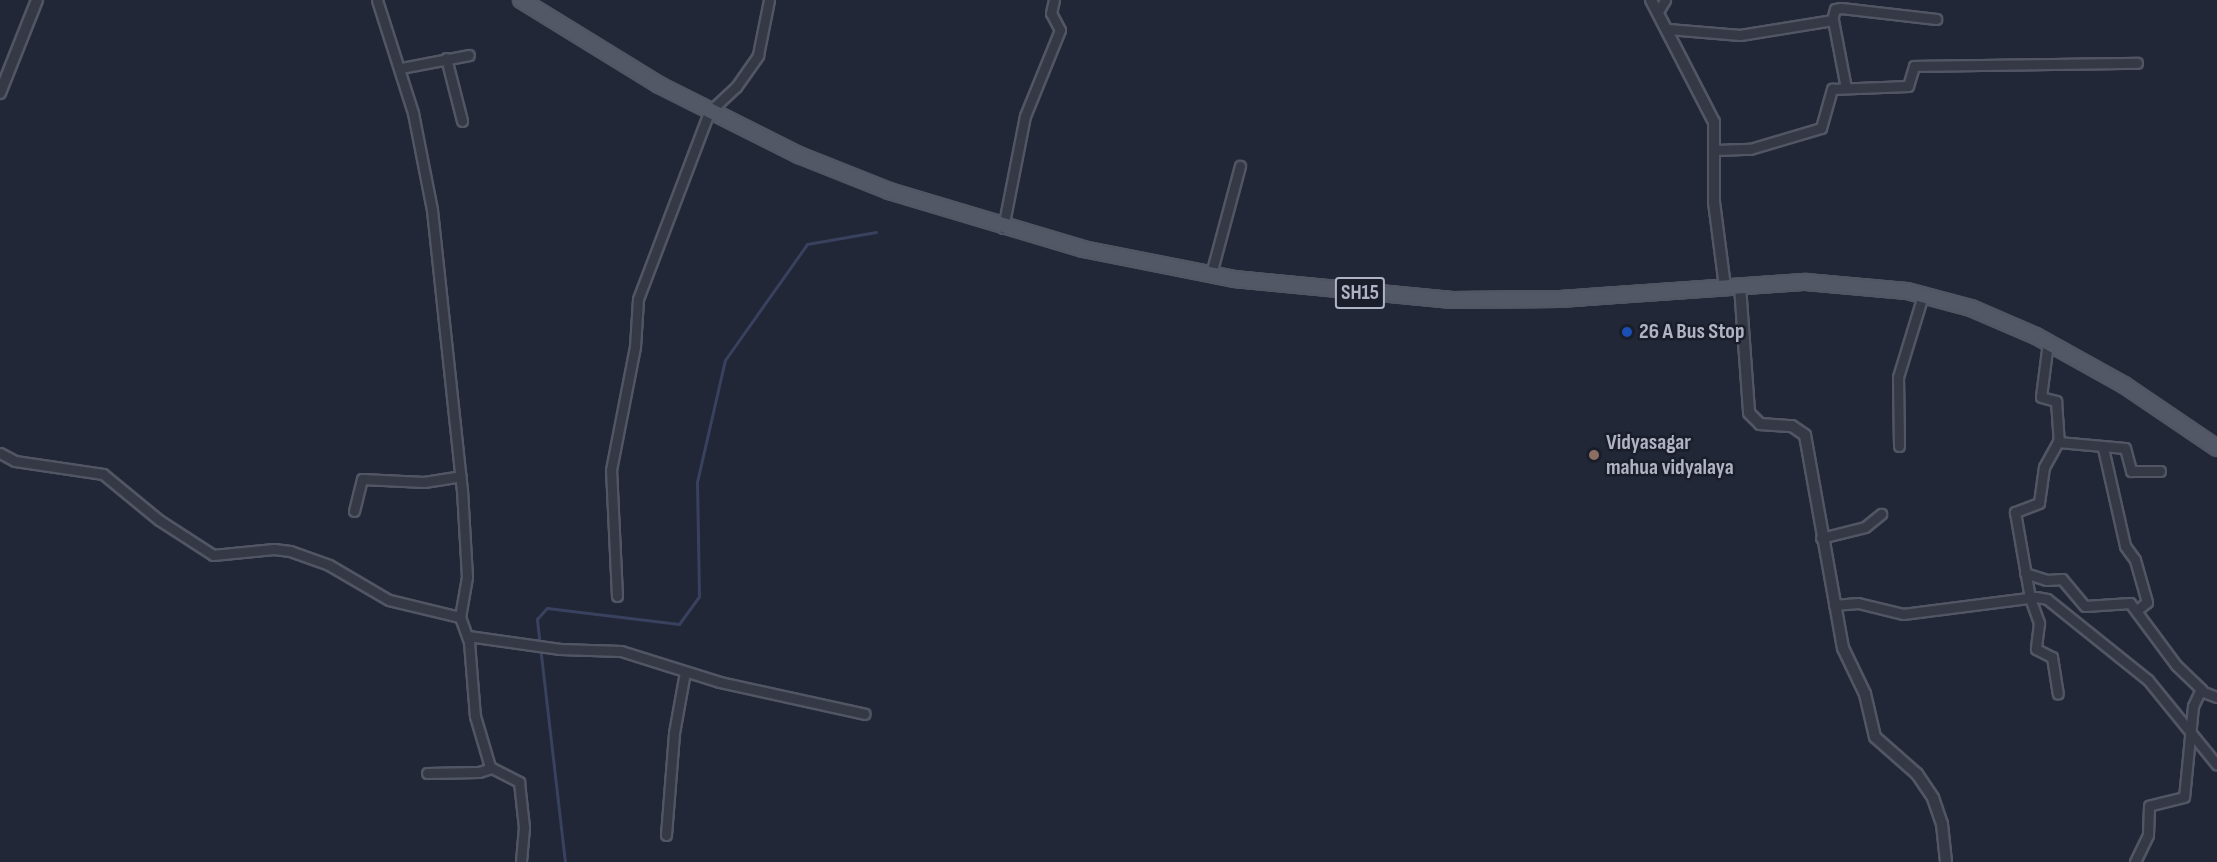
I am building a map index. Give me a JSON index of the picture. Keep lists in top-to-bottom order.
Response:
{
  "streets": {
    "main road": ["SH15"]
  },
  "places": ["26 A Bus Stop", "Vidyasagar mahua vidyalaya"]
}
